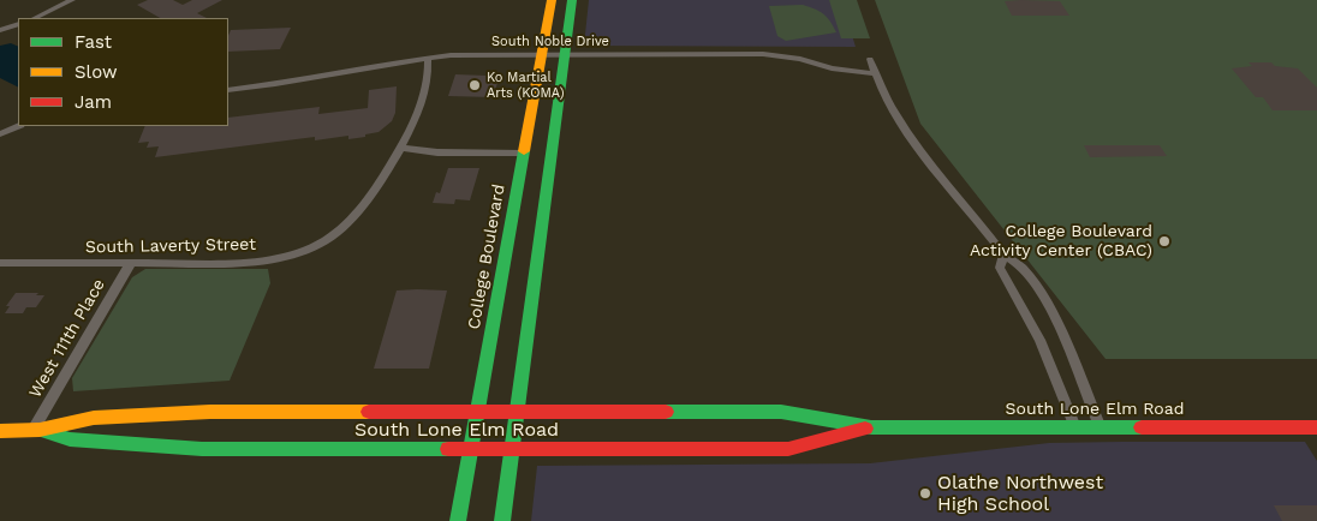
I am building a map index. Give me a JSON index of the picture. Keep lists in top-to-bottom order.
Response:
{
  "streets": {
    "street": [
      "South Noble Drive",
      "South Laverty Street",
      "College Boulevard",
      "West 111th Place",
      "South Lone Elm Road"
    ]
  },
  "crossings": [
    ["South Noble Drive", "College Boulevard"],
    ["South Laverty Street", "West 111th Place"],
    ["College Boulevard", "South Lone Elm Road"],
    ["West 111th Place", "South Lone Elm Road"]
  ],
  "places": ["Ko Martial Arts (KOMA)", "College Boulevard Activity Center (CBAC)", "Olathe Northwest High School"],
  "legend": ["Fast", "Slow", "Jam"]
}
